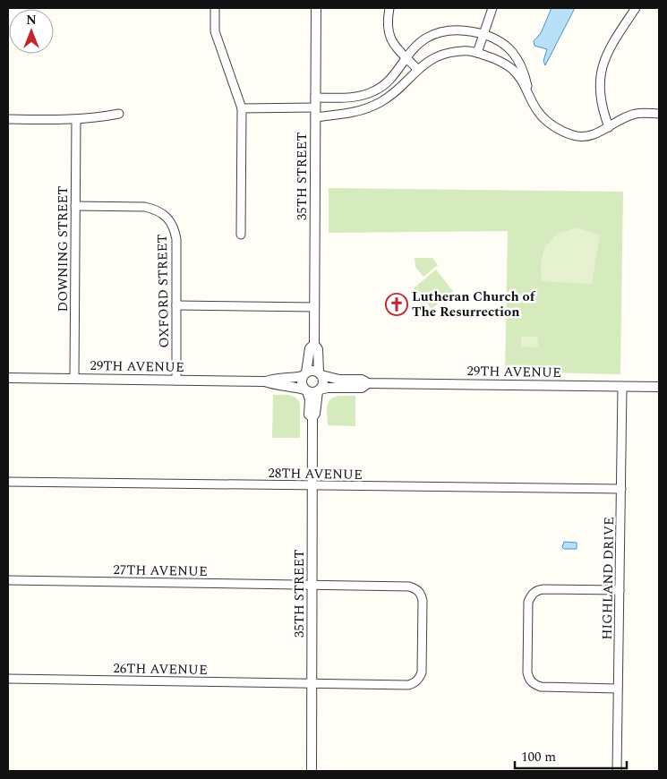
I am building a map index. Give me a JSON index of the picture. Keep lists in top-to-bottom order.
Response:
{
  "streets": {
    "street": [
      "35TH STREET",
      "DOWNING STREET",
      "OXFORD STREET",
      "29TH AVENUE",
      "28TH AVENUE",
      "27TH AVENUE",
      "HIGHLAND DRIVE",
      "26TH AVENUE"
    ]
  },
  "crossings": [
    ["35TH STREET", "29TH AVENUE"],
    ["35TH STREET", "28TH AVENUE"],
    ["35TH STREET", "27TH AVENUE"],
    ["35TH STREET", "26TH AVENUE"],
    ["DOWNING STREET", "OXFORD STREET"],
    ["DOWNING STREET", "29TH AVENUE"],
    ["OXFORD STREET", "29TH AVENUE"],
    ["29TH AVENUE", "HIGHLAND DRIVE"],
    ["28TH AVENUE", "HIGHLAND DRIVE"],
    ["27TH AVENUE", "26TH AVENUE"]
  ],
  "places": {
    "church": ["Lutheran Church of The Resurrection"]
  },
  "scale_bar": "100 m",
  "north": "top"
}
